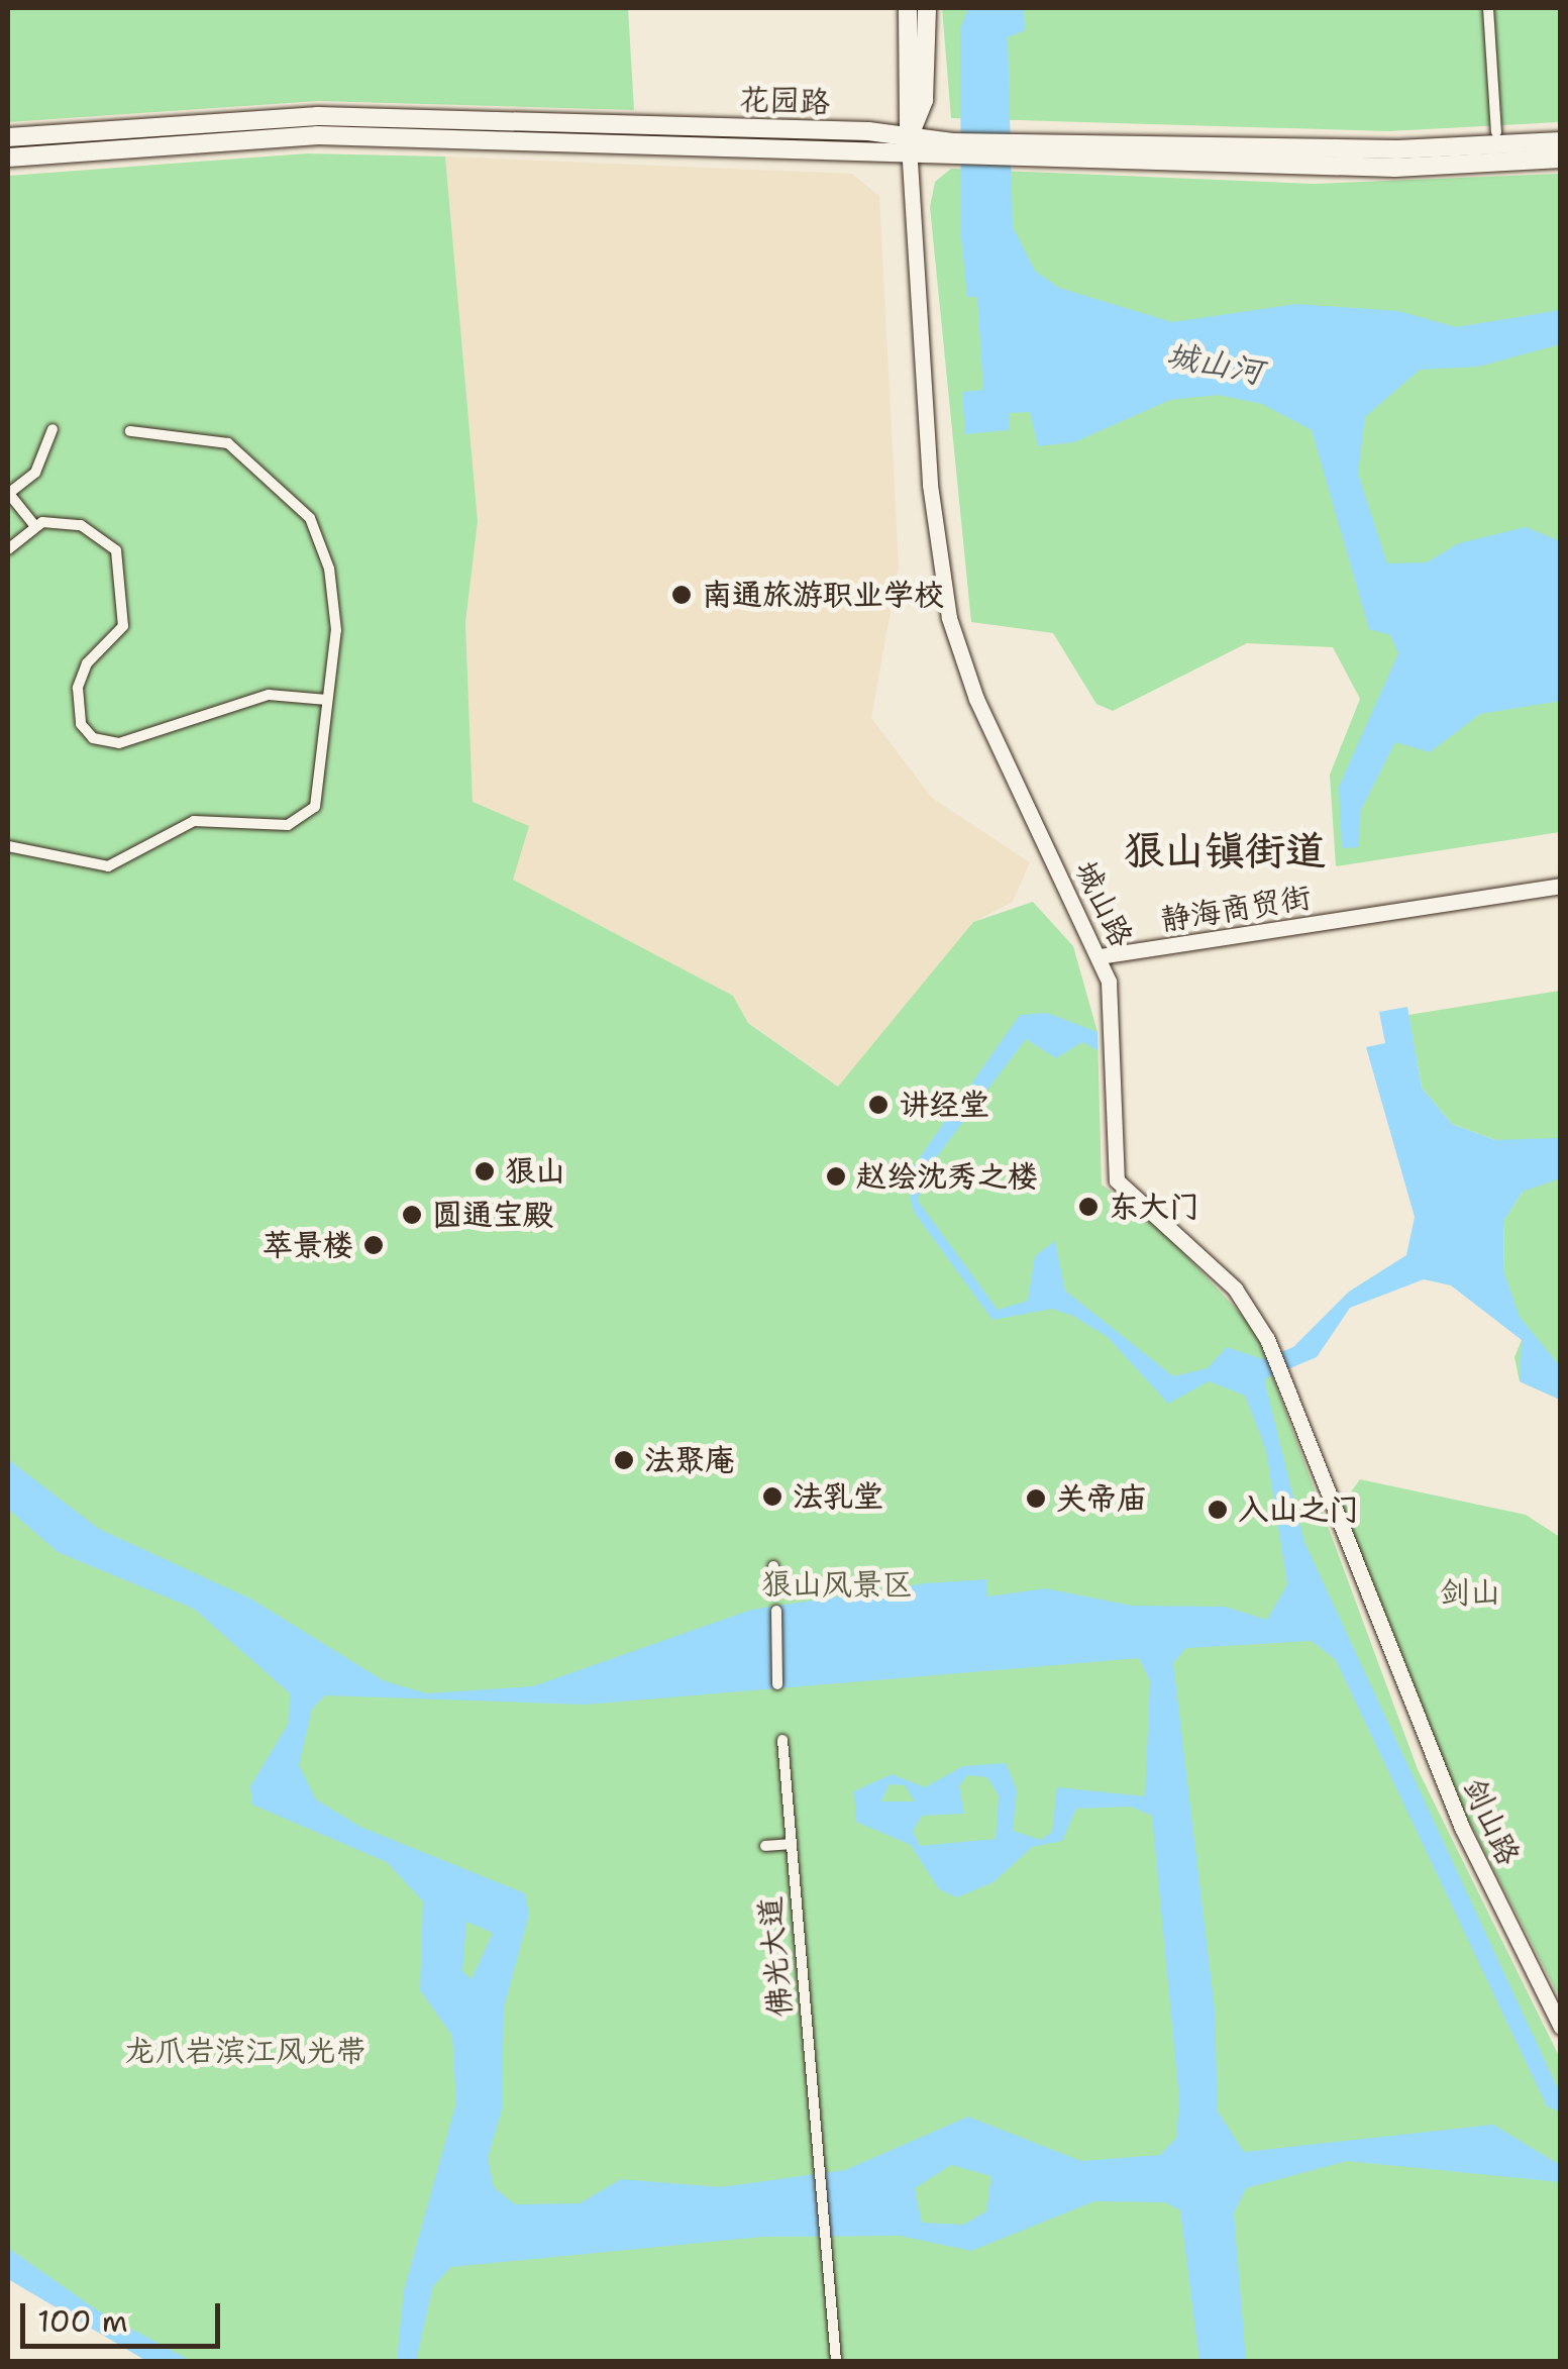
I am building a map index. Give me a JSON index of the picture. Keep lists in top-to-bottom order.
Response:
{
  "streets": {
    "main road": ["花园路", "城山路"],
    "street": ["静海商贸街", "剑山路", "佛光大道"]
  },
  "crossings": [
    ["花园路", "城山路"],
    ["城山路", "静海商贸街"],
    ["城山路", "剑山路"]
  ],
  "districts": ["狼山镇街道"],
  "water": ["城山河"],
  "parks": ["狼山风景区", "剑山", "龙爪岩滨江风光带"],
  "places": [
    "南通旅游职业学校",
    "讲经堂",
    "狼山",
    "赵绘沈秀之楼",
    "东大门",
    "圆通宝殿",
    "萃景楼",
    "法聚庵",
    "法乳堂",
    "关帝庙",
    "入山之门"
  ],
  "scale_bar": "100 m"
}
